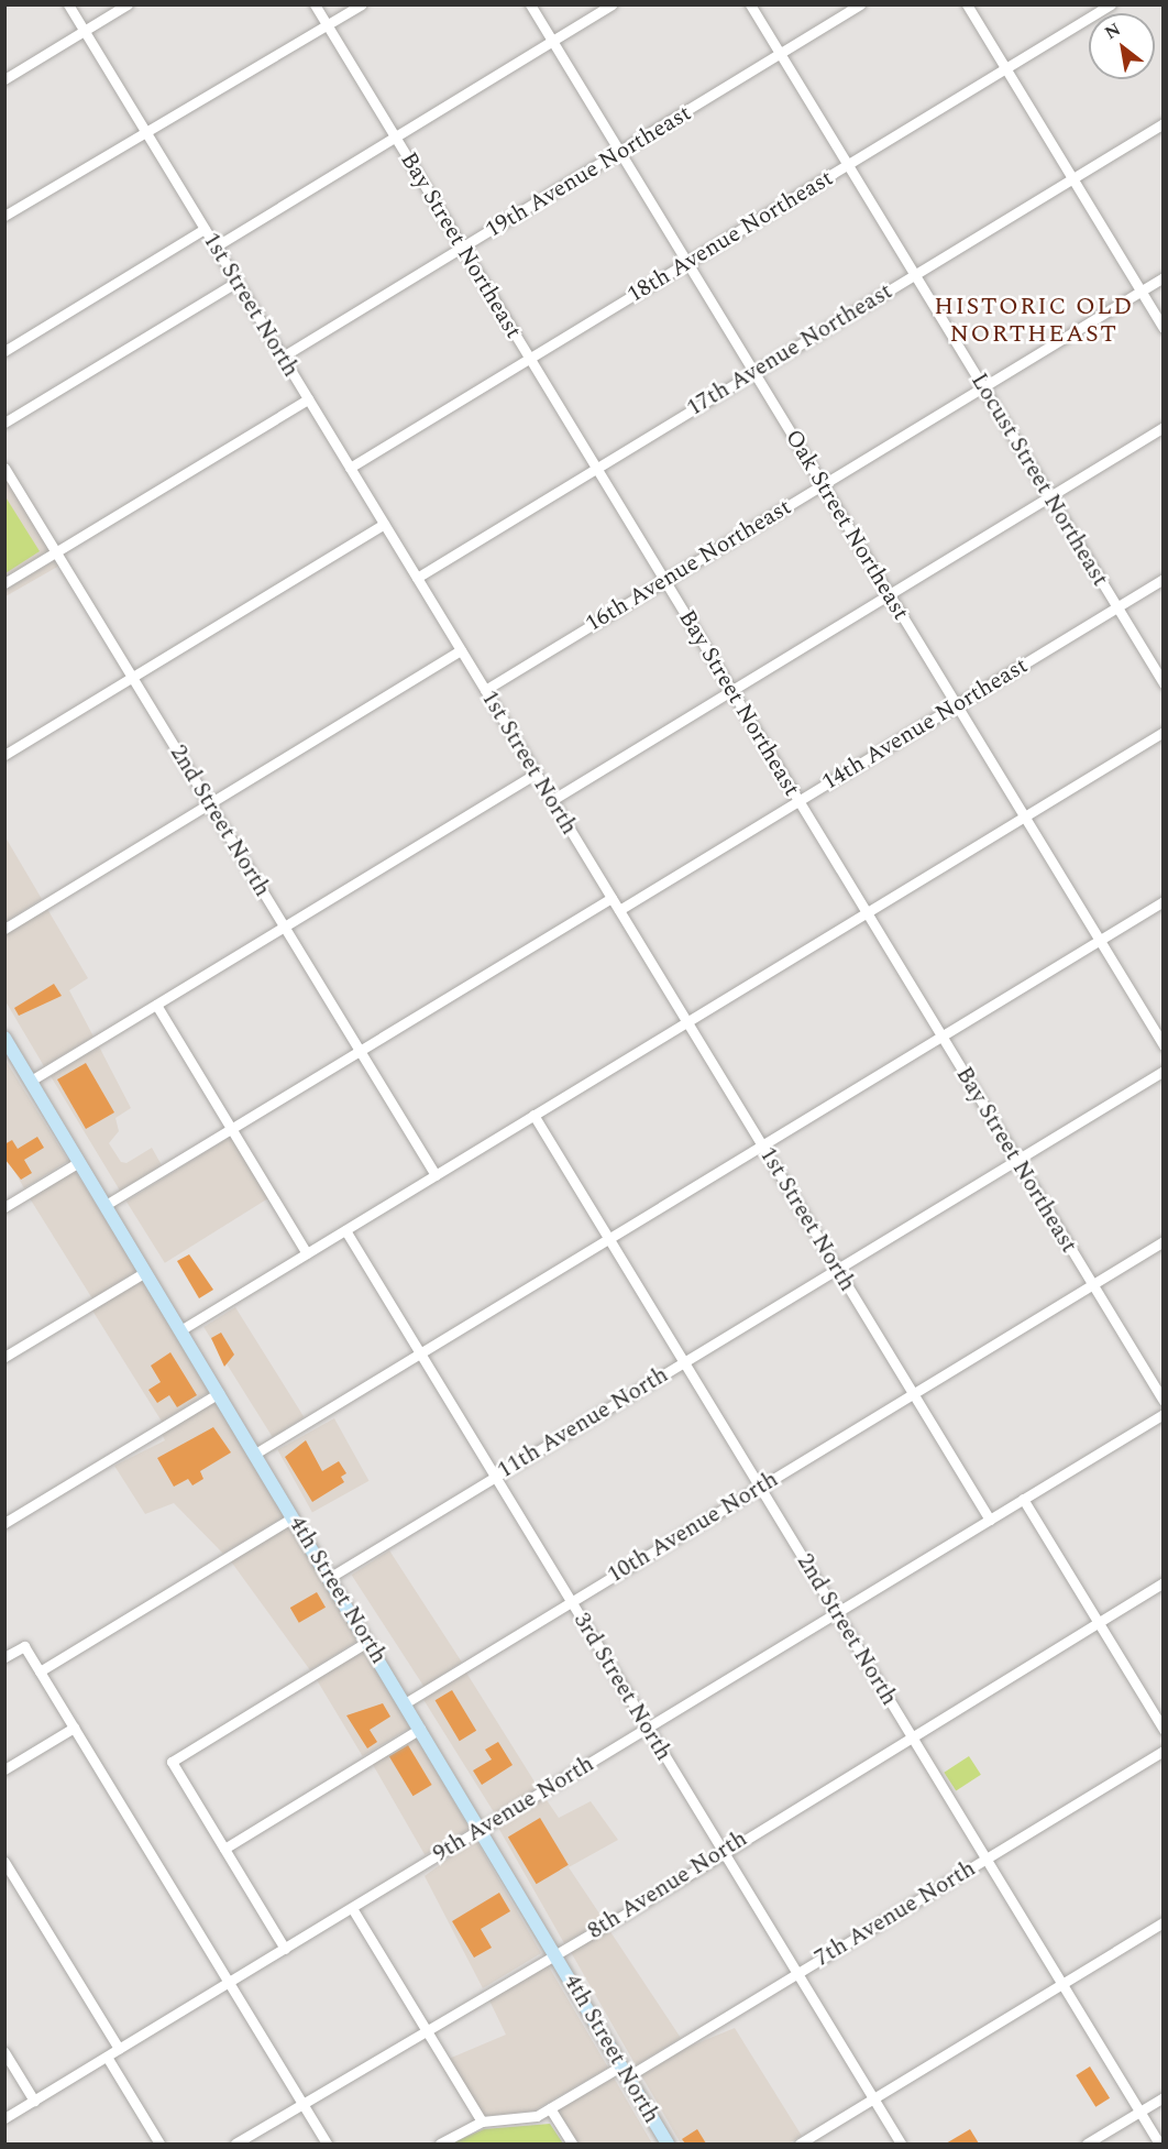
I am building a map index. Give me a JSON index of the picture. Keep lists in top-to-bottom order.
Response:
{
  "streets": {
    "main road": ["4th Street North"],
    "street": [
      "19th Avenue Northeast",
      "18th Avenue Northeast",
      "Bay Street Northeast",
      "1st Street North",
      "17th Avenue Northeast",
      "Locust Street Northeast",
      "Oak Street Northeast",
      "16th Avenue Northeast",
      "14th Avenue Northeast",
      "2nd Street North",
      "11th Avenue North",
      "10th Avenue North",
      "3rd Street North",
      "9th Avenue North",
      "8th Avenue North",
      "7th Avenue North"
    ]
  },
  "crossings": [
    ["19th Avenue Northeast", "Bay Street Northeast"],
    ["19th Avenue Northeast", "1st Street North"],
    ["19th Avenue Northeast", "Locust Street Northeast"],
    ["19th Avenue Northeast", "Oak Street Northeast"],
    ["18th Avenue Northeast", "Bay Street Northeast"],
    ["18th Avenue Northeast", "1st Street North"],
    ["18th Avenue Northeast", "Locust Street Northeast"],
    ["18th Avenue Northeast", "Oak Street Northeast"],
    ["Bay Street Northeast", "17th Avenue Northeast"],
    ["Bay Street Northeast", "16th Avenue Northeast"],
    ["Bay Street Northeast", "14th Avenue Northeast"],
    ["Bay Street Northeast", "11th Avenue North"],
    ["Bay Street Northeast", "10th Avenue North"],
    ["1st Street North", "17th Avenue Northeast"],
    ["1st Street North", "16th Avenue Northeast"],
    ["1st Street North", "14th Avenue Northeast"],
    ["1st Street North", "11th Avenue North"],
    ["1st Street North", "10th Avenue North"],
    ["1st Street North", "9th Avenue North"],
    ["17th Avenue Northeast", "Locust Street Northeast"],
    ["17th Avenue Northeast", "Oak Street Northeast"],
    ["Locust Street Northeast", "16th Avenue Northeast"],
    ["Locust Street Northeast", "14th Avenue Northeast"],
    ["Oak Street Northeast", "16th Avenue Northeast"],
    ["Oak Street Northeast", "14th Avenue Northeast"],
    ["2nd Street North", "11th Avenue North"],
    ["2nd Street North", "10th Avenue North"],
    ["2nd Street North", "9th Avenue North"],
    ["2nd Street North", "8th Avenue North"],
    ["2nd Street North", "7th Avenue North"],
    ["11th Avenue North", "4th Street North"],
    ["11th Avenue North", "3rd Street North"],
    ["10th Avenue North", "4th Street North"],
    ["10th Avenue North", "3rd Street North"],
    ["4th Street North", "9th Avenue North"],
    ["4th Street North", "8th Avenue North"],
    ["4th Street North", "7th Avenue North"],
    ["3rd Street North", "9th Avenue North"],
    ["3rd Street North", "8th Avenue North"],
    ["3rd Street North", "7th Avenue North"]
  ],
  "districts": ["HISTORIC OLD NORTHEAST"],
  "north": "top left"
}
